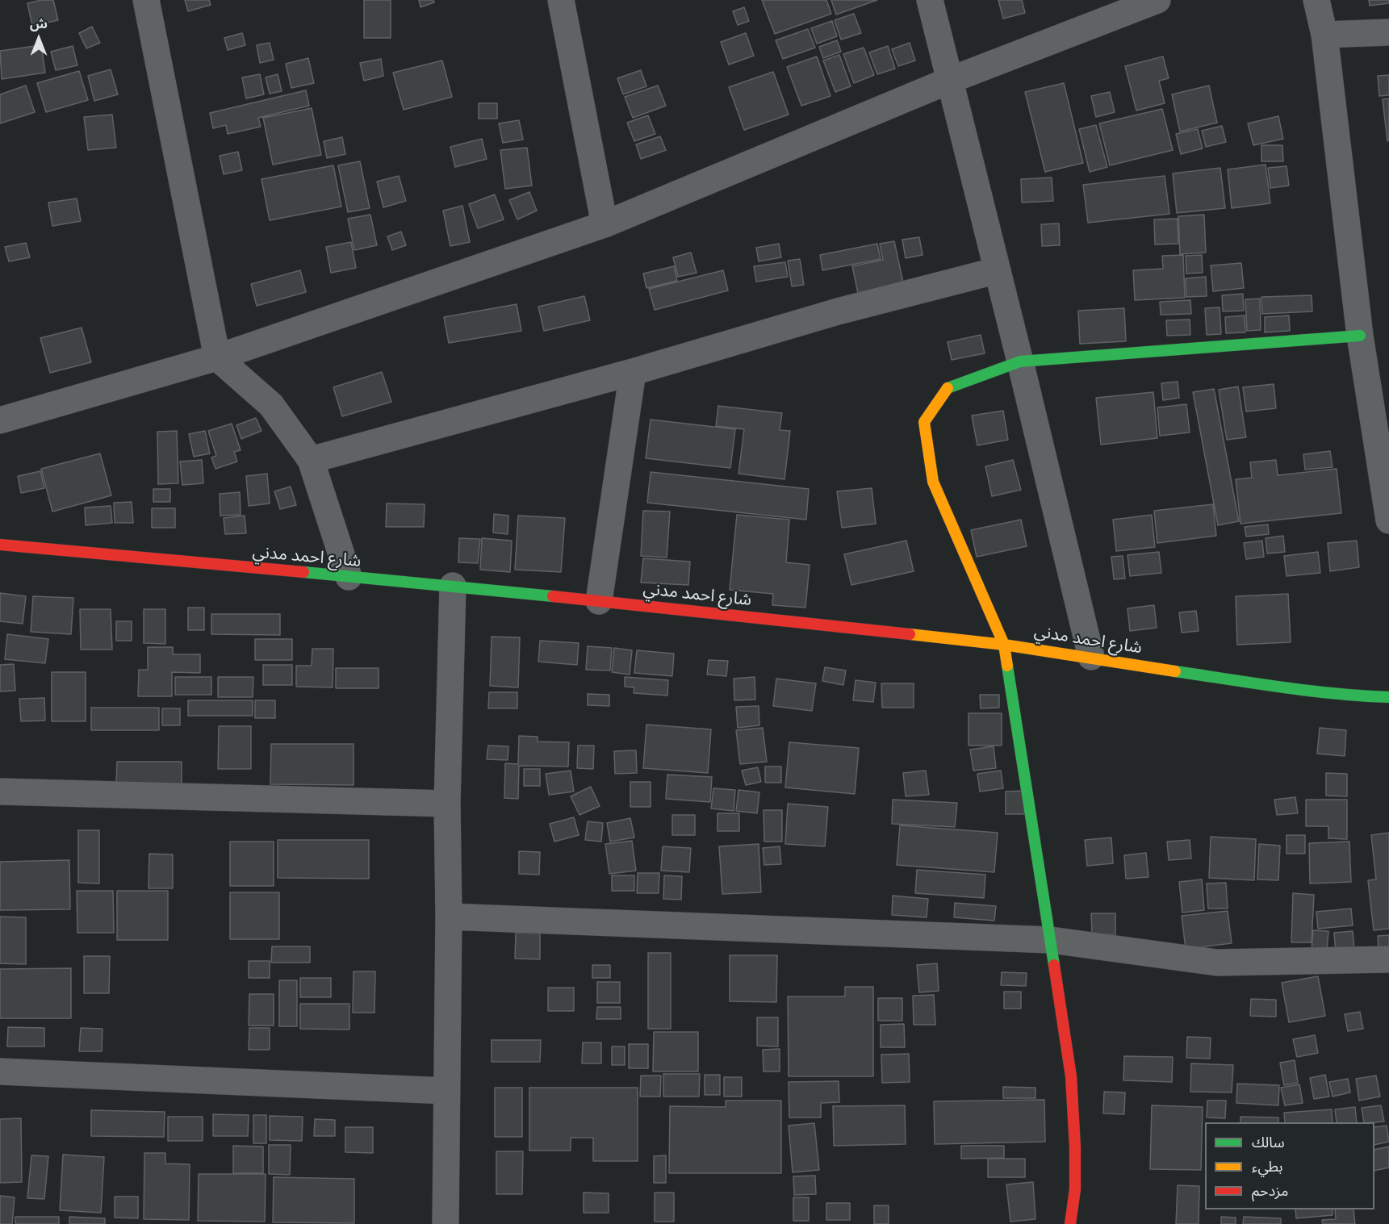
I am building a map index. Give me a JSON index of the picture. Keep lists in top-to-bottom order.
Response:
{
  "streets": {
    "street": ["شارع احمد مدني"]
  },
  "legend": ["سالك", "بطيء", "مزدحم"],
  "north": "top"
}
